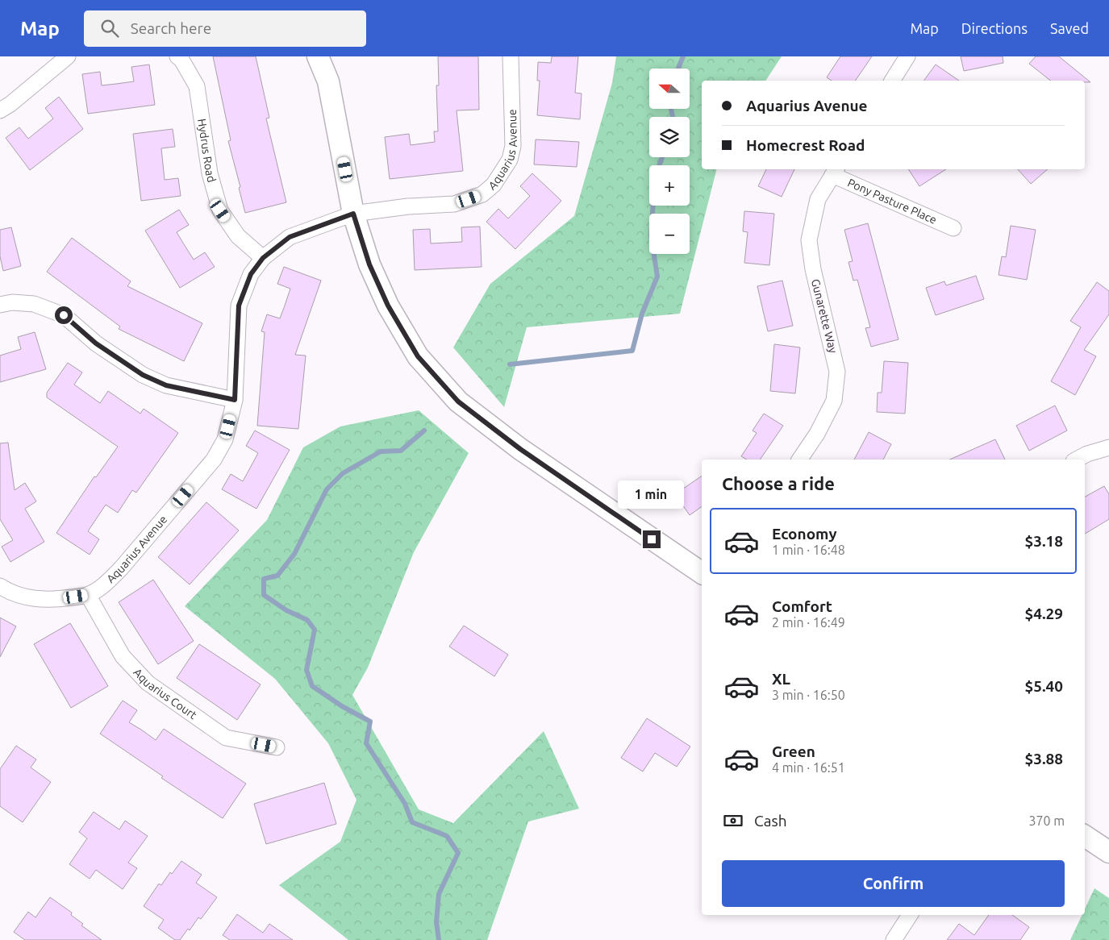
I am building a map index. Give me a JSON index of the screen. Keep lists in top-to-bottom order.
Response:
{
  "streets": {
    "street": [
      "Aquarius Avenue",
      "Hydrus Road",
      "Pony Pasture Place",
      "Gunarette Way",
      "Aquarius Court"
    ]
  },
  "crossings": [
    ["Aquarius Avenue", "Hydrus Road"],
    ["Aquarius Avenue", "Aquarius Court"],
    ["Pony Pasture Place", "Gunarette Way"]
  ],
  "north": "left",
  "page": {
    "header": "Map",
    "search": "Search here",
    "nav": ["Map", "Directions", "Saved"],
    "map_buttons": ["+", "−"],
    "banner": ["Aquarius Avenue", "Homecrest Road"],
    "heading": "Choose a ride",
    "bubble": "1 min",
    "list": [
      {
        "name": "Economy",
        "note": "1 min · 16:48",
        "value": "$3.18"
      },
      {
        "name": "Comfort",
        "note": "2 min · 16:49",
        "value": "$4.29"
      },
      {
        "name": "XL",
        "note": "3 min · 16:50",
        "value": "$5.40"
      },
      {
        "name": "Green",
        "note": "4 min · 16:51",
        "value": "$3.88"
      }
    ],
    "pay": ["Cash", "370 m"],
    "buttons": "Confirm"
  }
}
